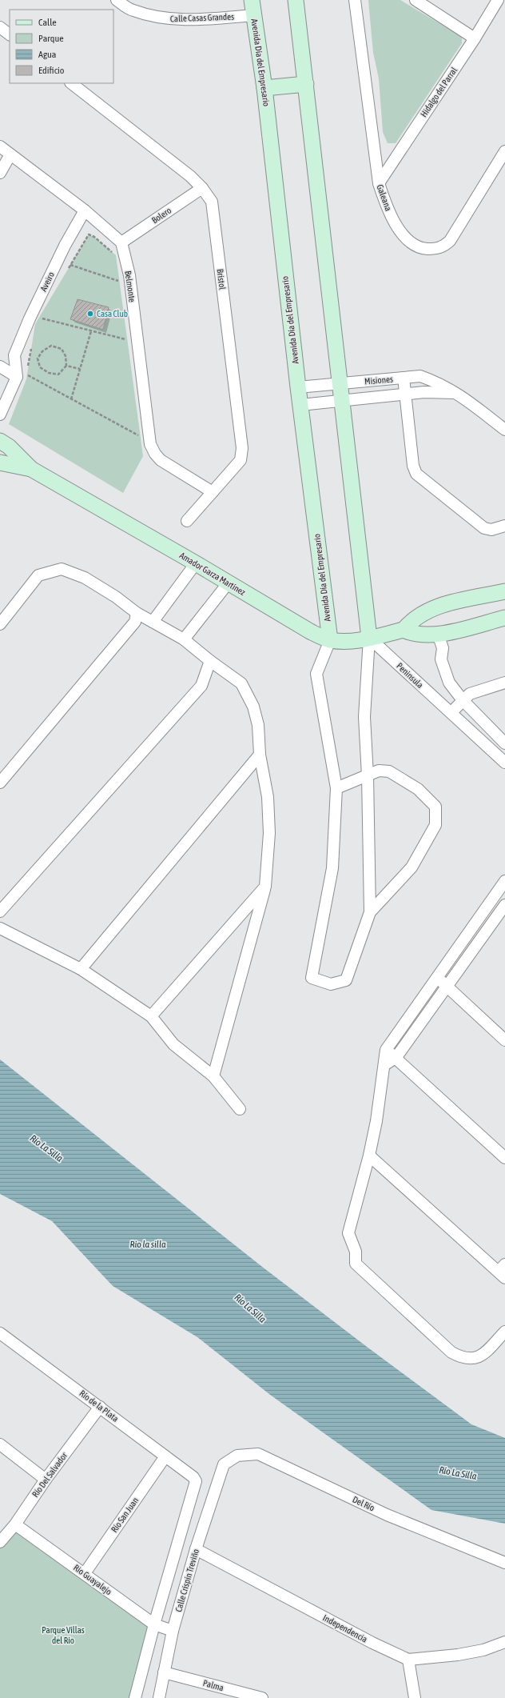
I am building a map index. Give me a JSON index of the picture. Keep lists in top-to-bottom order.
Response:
{
  "streets": {
    "street": [
      "Calle Casas Grandes",
      "Avenida Día del Empresario",
      "Hidalgo del Parral",
      "Galeana",
      "Bolero",
      "Bristol",
      "Aveiro",
      "Belmonte",
      "Misiones",
      "Amador Garza Martínez",
      "Peninsula",
      "Río de la Plata",
      "Río Del Salvador",
      "Del Río",
      "Río San Juan",
      "Rio Guayalejo",
      "Calle Crispín Treviño",
      "Independencia",
      "Palma"
    ]
  },
  "crossings": [
    ["Calle Casas Grandes", "Avenida Día del Empresario"],
    ["Avenida Día del Empresario", "Misiones"],
    ["Avenida Día del Empresario", "Amador Garza Martínez"],
    ["Hidalgo del Parral", "Galeana"],
    ["Bolero", "Bristol"],
    ["Bolero", "Belmonte"],
    ["Bristol", "Belmonte"],
    ["Amador Garza Martínez", "Peninsula"],
    ["Río de la Plata", "Río Del Salvador"],
    ["Río de la Plata", "Río San Juan"],
    ["Río de la Plata", "Rio Guayalejo"],
    ["Río Del Salvador", "Rio Guayalejo"],
    ["Del Río", "Calle Crispín Treviño"],
    ["Río San Juan", "Rio Guayalejo"],
    ["Rio Guayalejo", "Calle Crispín Treviño"],
    ["Calle Crispín Treviño", "Independencia"],
    ["Calle Crispín Treviño", "Palma"]
  ],
  "water": ["Río La Silla", "Rio la silla"],
  "parks": ["Parque Villas del Río"],
  "places": ["Casa Club"],
  "legend": [
    "Calle",
    "Parque",
    "Agua",
    "Edificio"
  ]
}
